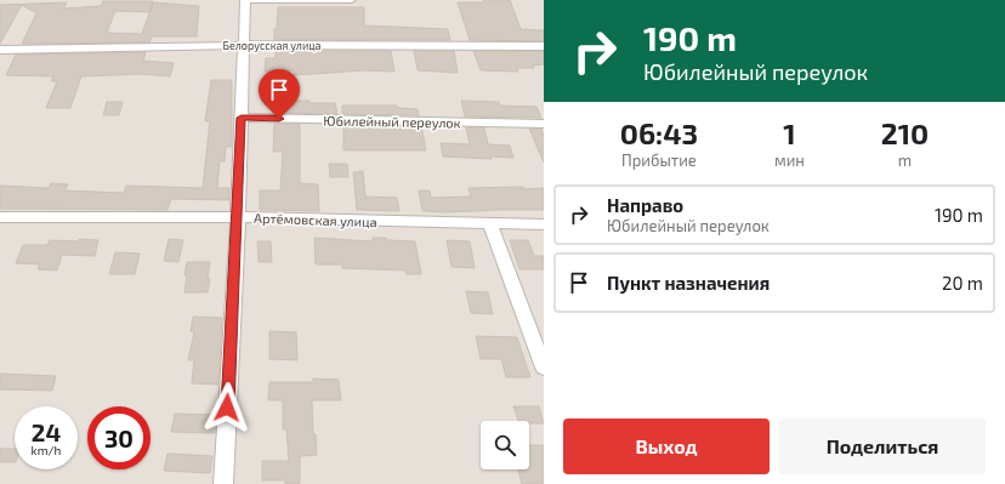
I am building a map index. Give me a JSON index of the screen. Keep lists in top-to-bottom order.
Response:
{
  "streets": {
    "street": ["Белорусская улица", "Юбилейный переулок", "Артёмовская улица"]
  },
  "page": {
    "turn": ["190 m", "Юбилейный переулок"],
    "eta": [
      "06:43",
      "Прибытие",
      "1",
      "мин",
      "210",
      "m"
    ],
    "list": [
      {
        "name": "Направо",
        "note": "Юбилейный переулок",
        "value": "190 m"
      },
      {
        "name": "Пункт назначения",
        "value": "20 m"
      }
    ],
    "speed": "24 km/h",
    "limit": "30",
    "buttons": ["Выход", "Поделиться"]
  }
}
